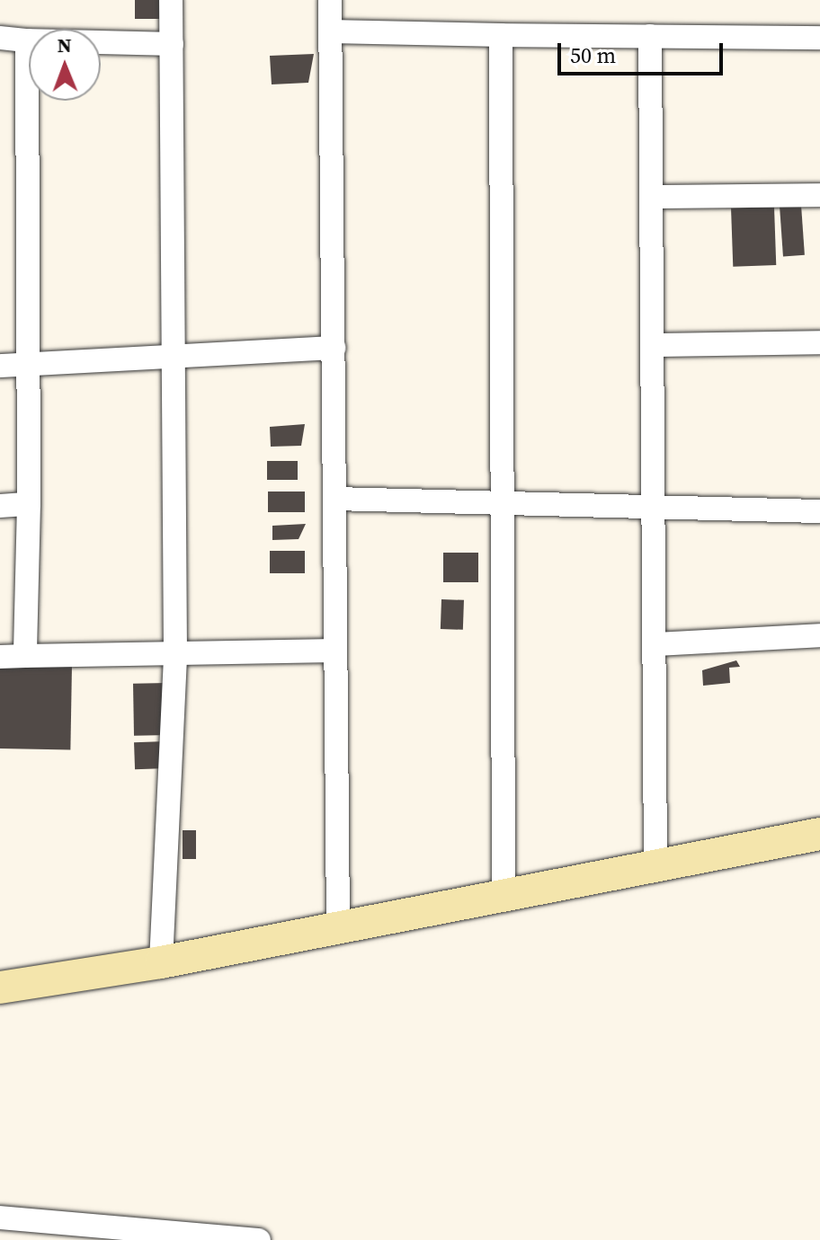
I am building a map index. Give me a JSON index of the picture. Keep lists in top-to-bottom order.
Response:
{
  "scale_bar": "50 m",
  "north": "top"
}
